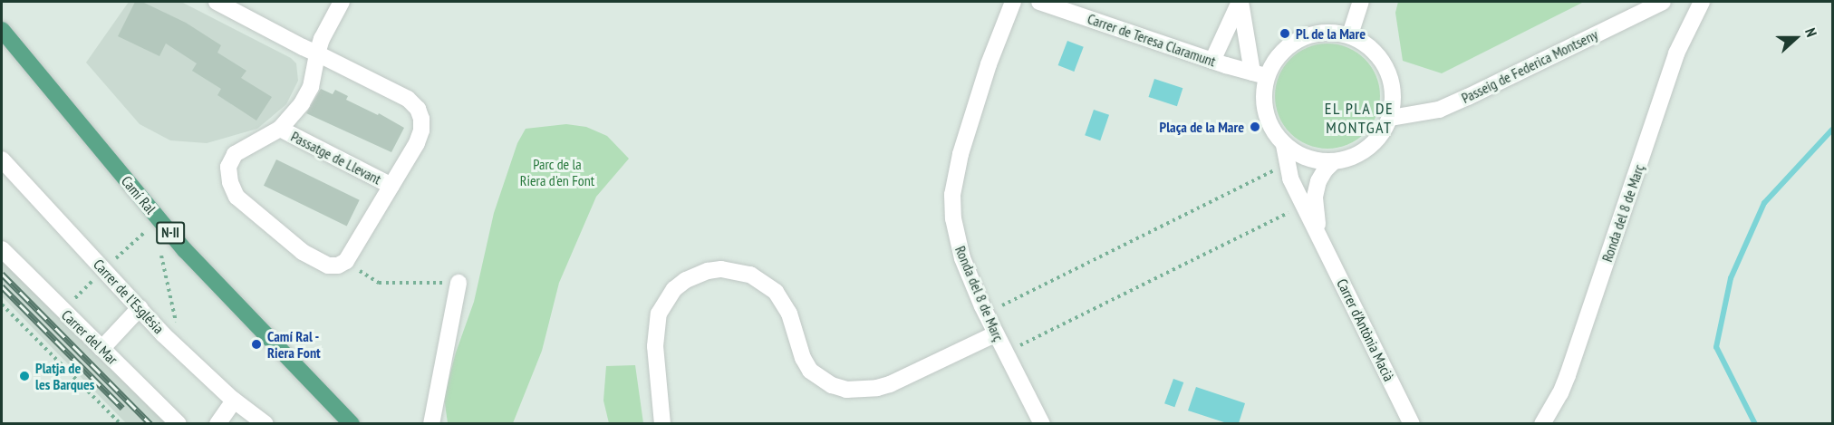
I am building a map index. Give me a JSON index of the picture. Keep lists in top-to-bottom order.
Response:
{
  "streets": {
    "main road": ["Camí Ral", "N-II"],
    "street": [
      "Carrer de Teresa Claramunt",
      "Passeig de Federica Montseny",
      "Passatge de Llevant",
      "Ronda del 8 de Març",
      "Carrer de l'Església",
      "Carrer d'Antònia Macià",
      "Carrer del Mar"
    ]
  },
  "crossings": [
    ["Carrer de Teresa Claramunt", "Passeig de Federica Montseny"],
    ["Carrer de Teresa Claramunt", "Carrer d'Antònia Macià"],
    ["Passeig de Federica Montseny", "Carrer d'Antònia Macià"]
  ],
  "districts": ["EL PLA DE MONTGAT"],
  "parks": ["Parc de la Riera d'en Font"],
  "places": [
    "Pl. de la Mare",
    "Plaça de la Mare",
    "Camí Ral - Riera Font",
    "Platja de les Barques"
  ],
  "north": "right"
}
